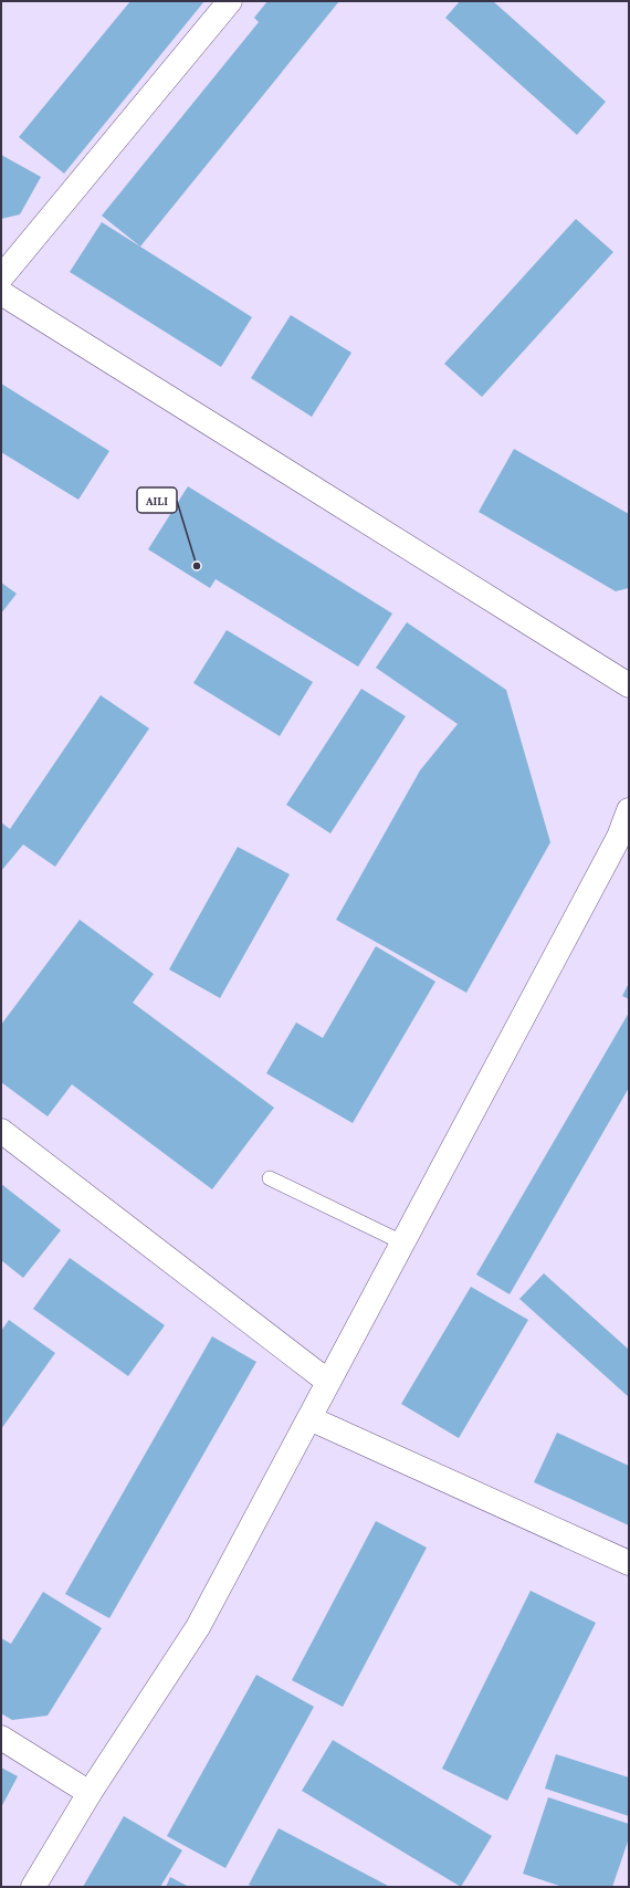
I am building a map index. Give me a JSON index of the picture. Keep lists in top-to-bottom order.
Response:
{
  "places": ["AILI"]
}
